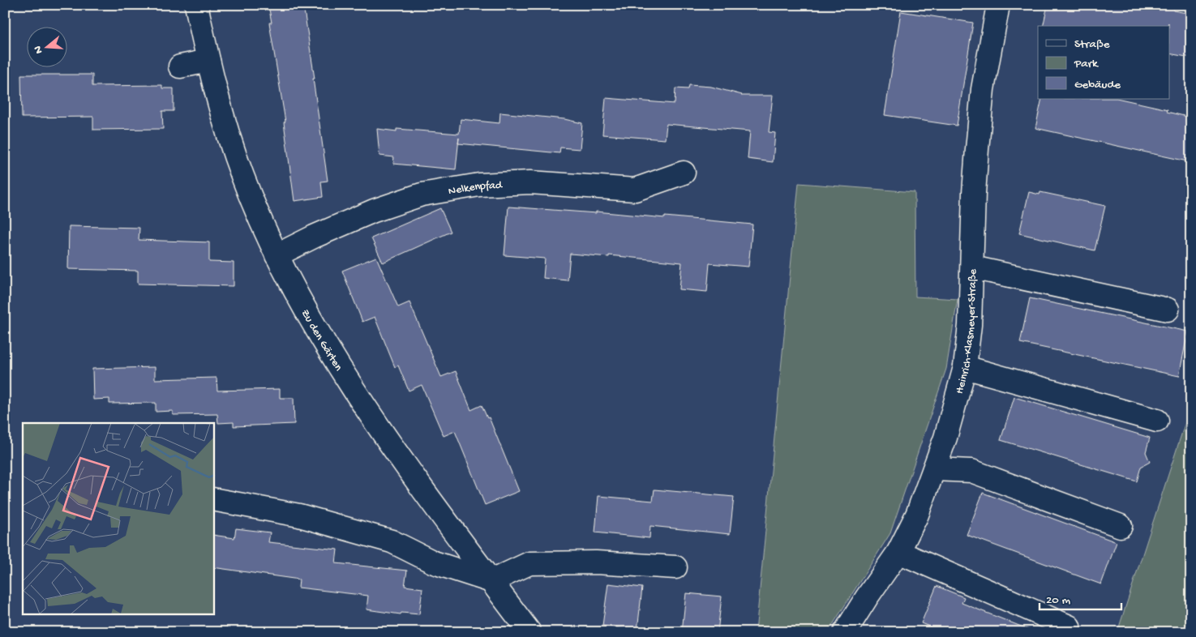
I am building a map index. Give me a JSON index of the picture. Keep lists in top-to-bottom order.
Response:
{
  "streets": {
    "street": ["Nelkenpfad", "Heinrich-Klasmeyer-Straße", "Zu den Gärten"]
  },
  "crossings": [
    ["Nelkenpfad", "Zu den Gärten"]
  ],
  "legend": ["Straße", "Park", "Gebäude"],
  "scale_bar": "20 m",
  "north": "left"
}
